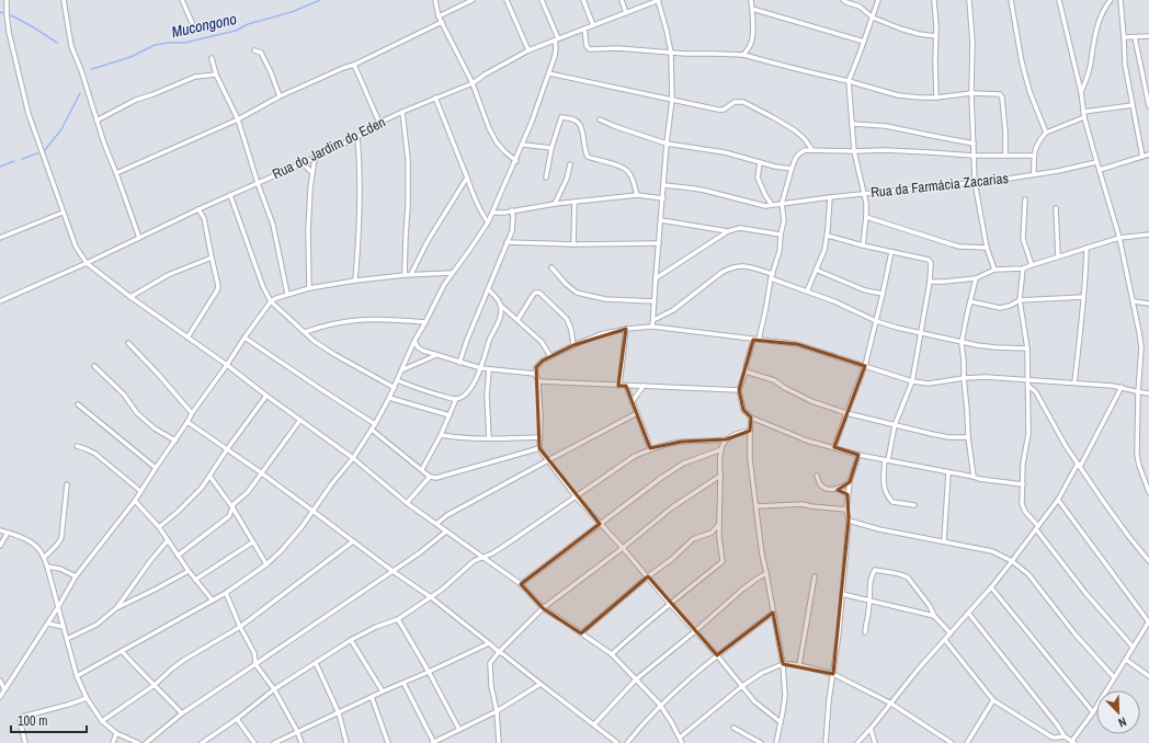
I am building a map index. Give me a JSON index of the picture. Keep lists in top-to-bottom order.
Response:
{
  "streets": {
    "street": ["Rua do Jardim do Eden", "Rua da Farmácia Zacarias"]
  },
  "water": ["Mucongono"],
  "scale_bar": "100 m",
  "north": "bottom right"
}
